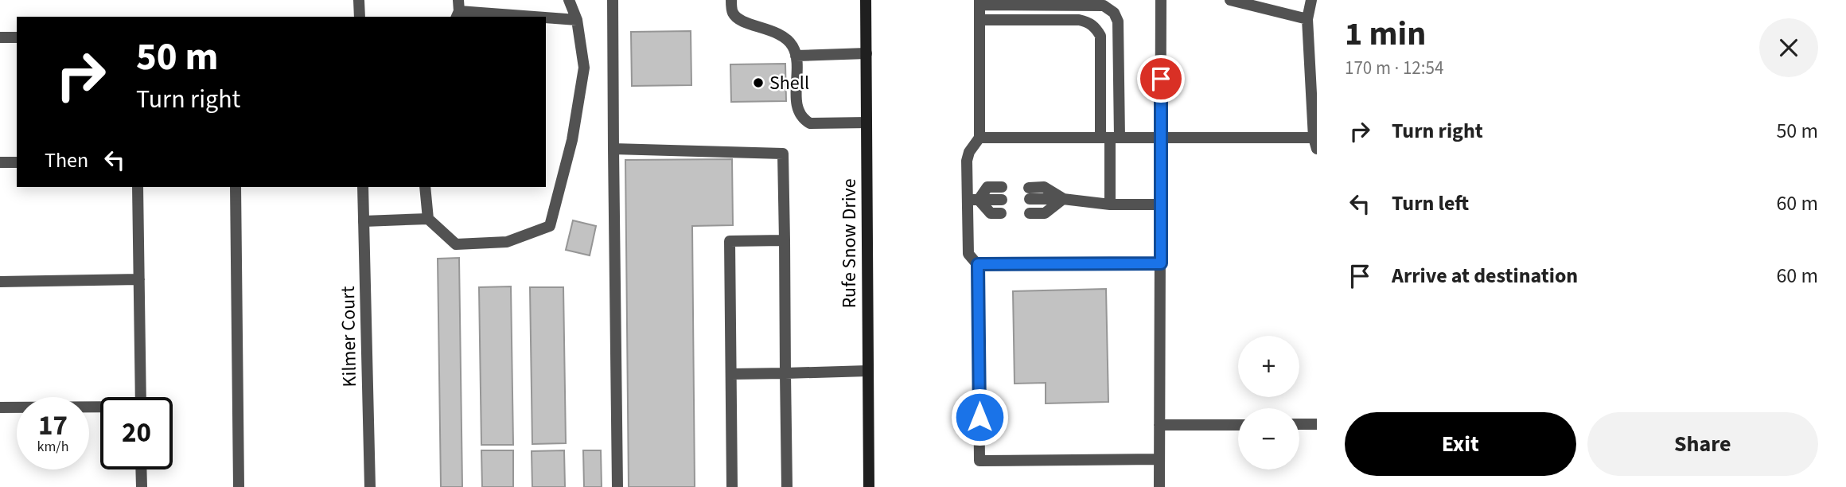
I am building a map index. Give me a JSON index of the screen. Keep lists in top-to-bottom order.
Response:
{
  "streets": {
    "main road": ["Rufe Snow Drive"],
    "street": ["Kilmer Court"]
  },
  "places": ["Shell"],
  "page": {
    "heading": ["1 min", "170 m · 12:54"],
    "turn": ["50 m", "Turn right"],
    "list": [
      {
        "name": "Turn right",
        "value": "50 m"
      },
      {
        "name": "Turn left",
        "value": "60 m"
      },
      {
        "name": "Arrive at destination",
        "value": "60 m"
      }
    ],
    "then": "Then",
    "map_buttons": ["+", "−"],
    "speed": "17 km/h",
    "limit": "20",
    "buttons": ["Exit", "Share"]
  }
}
